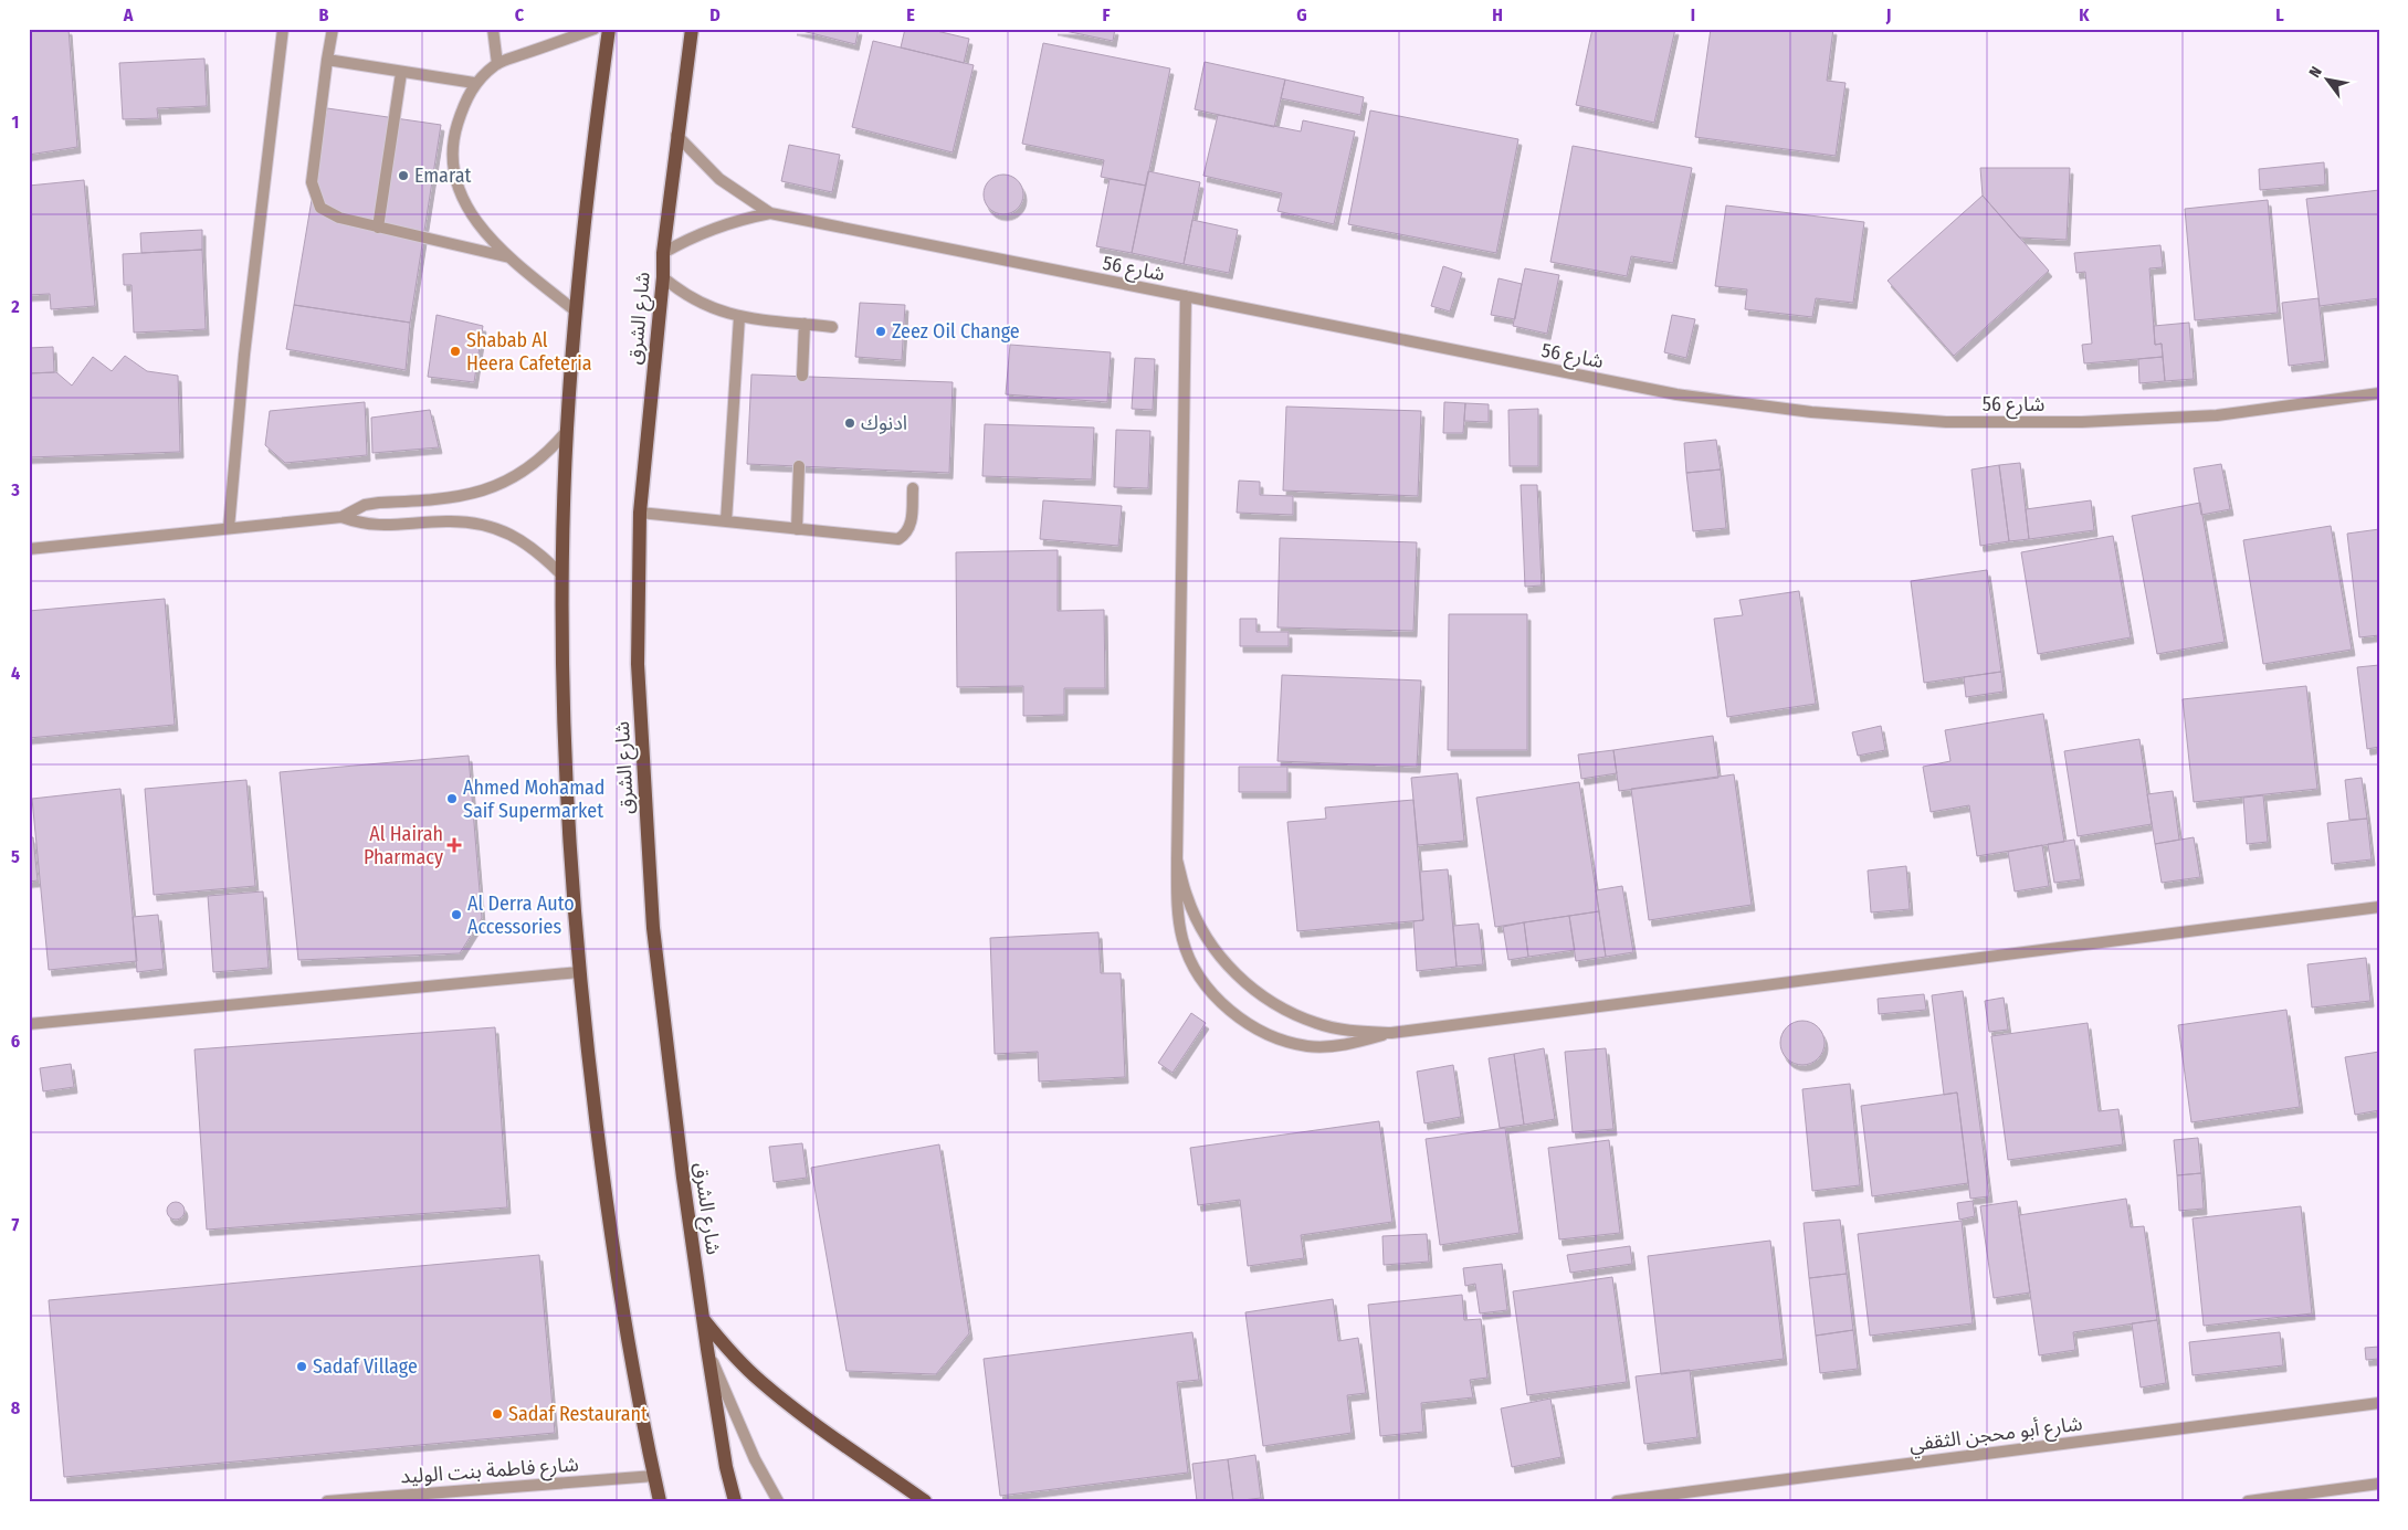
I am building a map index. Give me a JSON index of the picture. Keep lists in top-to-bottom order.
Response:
{
  "streets": {
    "main road": ["شارع الشرق"],
    "street": ["شارع 56", "شارع أبو محجن الثقفي", "شارع فاطمة بنت الوليد"]
  },
  "crossings": [
    ["شارع 56", "شارع الشرق"]
  ],
  "places": {
    "other": [
      "Emarat",
      "Zeez Oil Change",
      "Shabab Al Heera Cafeteria",
      "ادنوك",
      "Ahmed Mohamad Saif Supermarket",
      "Al Derra Auto Accessories",
      "Sadaf Village",
      "Sadaf Restaurant"
    ],
    "health": ["Al Hairah Pharmacy"]
  },
  "north": "top left",
  "grid": {
    "columns": [
      "A",
      "B",
      "C",
      "D",
      "E",
      "F",
      "G",
      "H",
      "I",
      "J",
      "K",
      "L"
    ],
    "rows": [
      "1",
      "2",
      "3",
      "4",
      "5",
      "6",
      "7",
      "8"
    ]
  }
}
